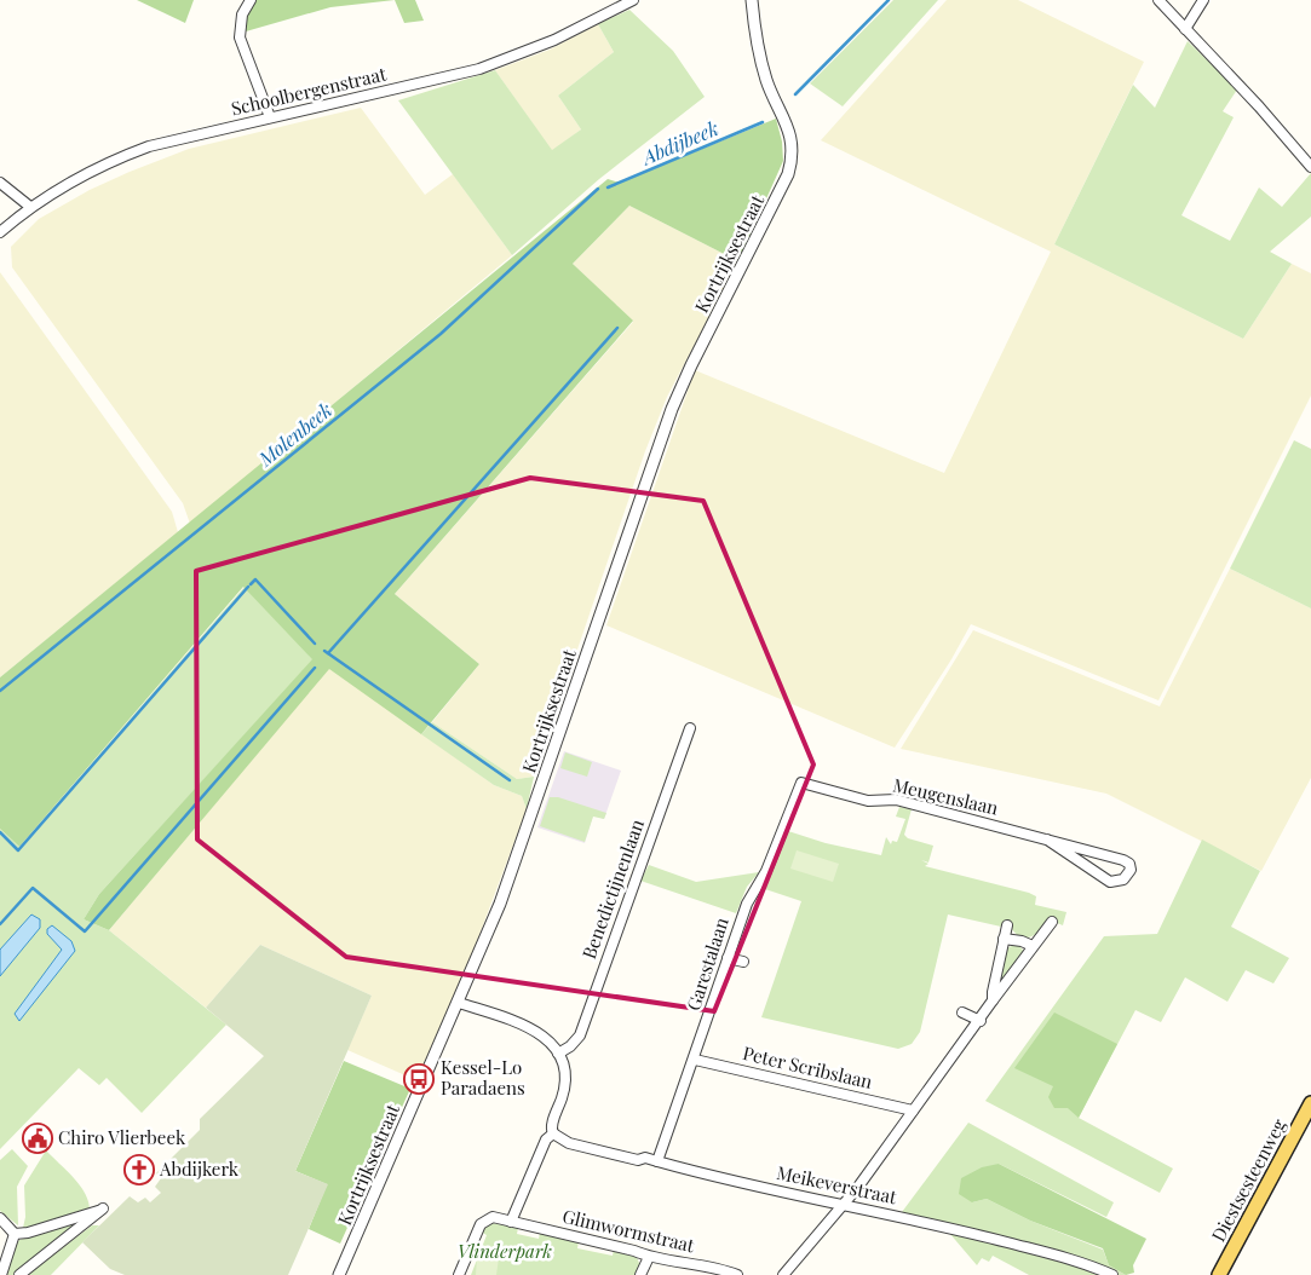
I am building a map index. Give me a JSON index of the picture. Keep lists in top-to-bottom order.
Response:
{
  "streets": {
    "main road": ["Diestsesteenweg"],
    "street": [
      "Schoolbergenstraat",
      "Kortrijksestraat",
      "Meugenslaan",
      "Benedictijnenlaan",
      "Garestalaan",
      "Peter Scribslaan",
      "Meikeverstraat",
      "Glimwormstraat"
    ]
  },
  "crossings": [
    ["Meugenslaan", "Garestalaan"],
    ["Garestalaan", "Peter Scribslaan"],
    ["Garestalaan", "Meikeverstraat"]
  ],
  "water": ["Abdijbeek", "Molenbeek"],
  "parks": ["Vlinderpark"],
  "places": {
    "bus stop": ["Kessel-Lo Paradaens"],
    "public building": ["Chiro Vlierbeek"],
    "church": ["Abdijkerk"]
  }
}
